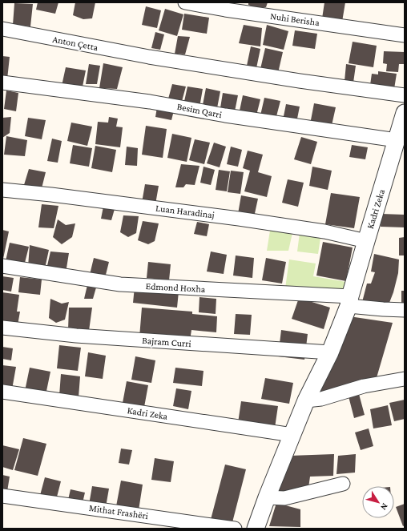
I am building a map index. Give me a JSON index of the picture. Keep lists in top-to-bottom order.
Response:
{
  "streets": {
    "street": [
      "Nuhi Berisha",
      "Anton Çetta",
      "Besim Qarri",
      "Kadri Zeka",
      "Luan Haradinaj",
      "Edmond Hoxha",
      "Bajram Curri",
      "Mithat Frashëri"
    ]
  },
  "crossings": [
    ["Besim Qarri", "Kadri Zeka"],
    ["Kadri Zeka", "Luan Haradinaj"],
    ["Kadri Zeka", "Edmond Hoxha"],
    ["Kadri Zeka", "Bajram Curri"]
  ],
  "north": "bottom right"
}
